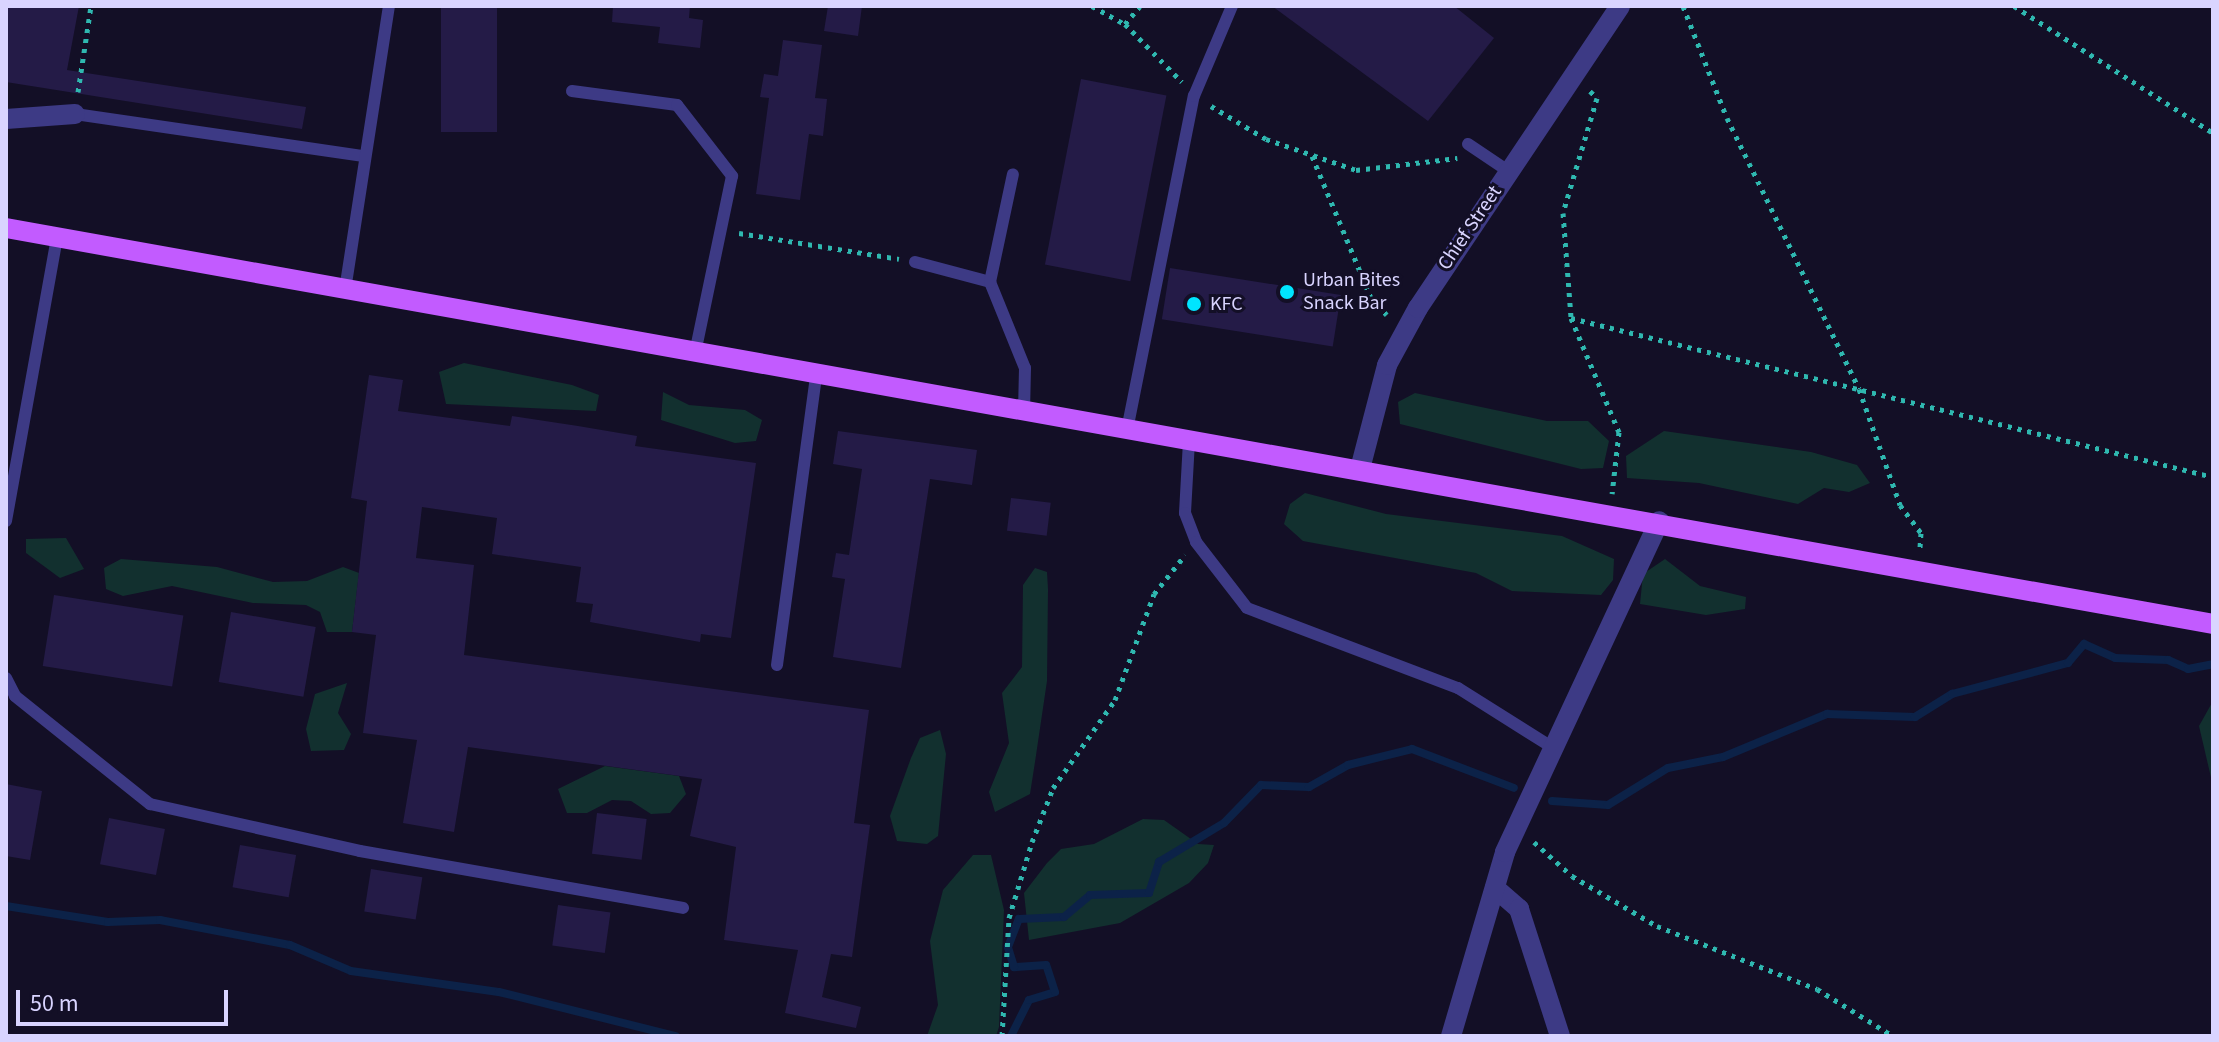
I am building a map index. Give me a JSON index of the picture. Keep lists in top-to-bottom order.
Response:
{
  "streets": {
    "street": ["Chief Street"]
  },
  "places": ["Urban Bites Snack Bar", "KFC"],
  "scale_bar": "50 m"
}
